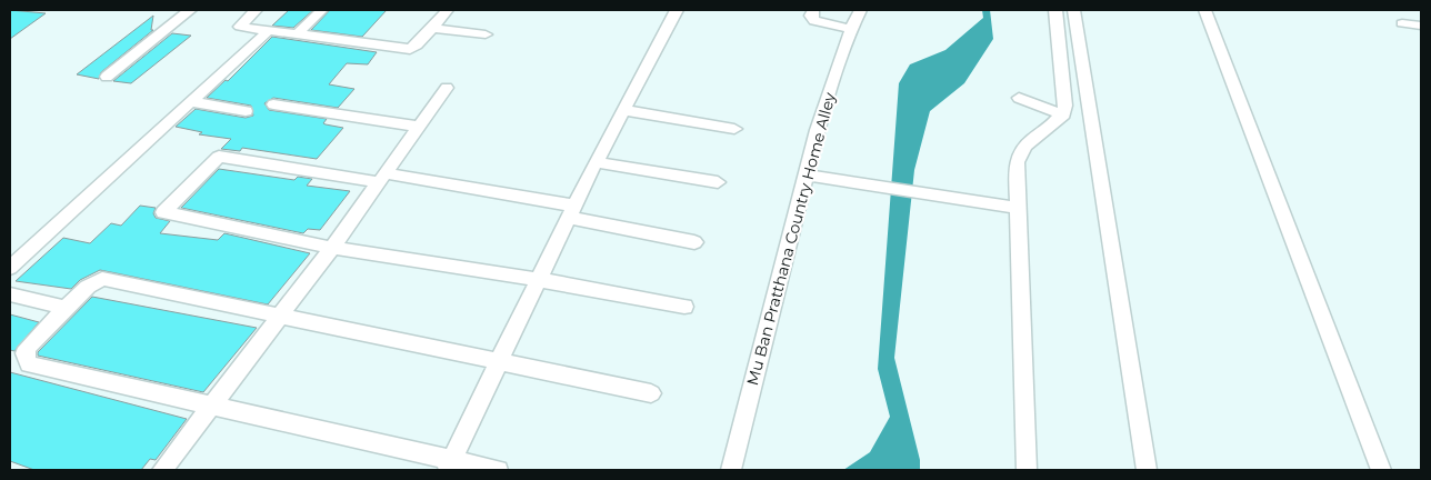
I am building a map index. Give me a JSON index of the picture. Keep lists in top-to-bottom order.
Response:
{
  "streets": {
    "street": ["Mu Ban Pratthana Country Home Alley"]
  }
}
